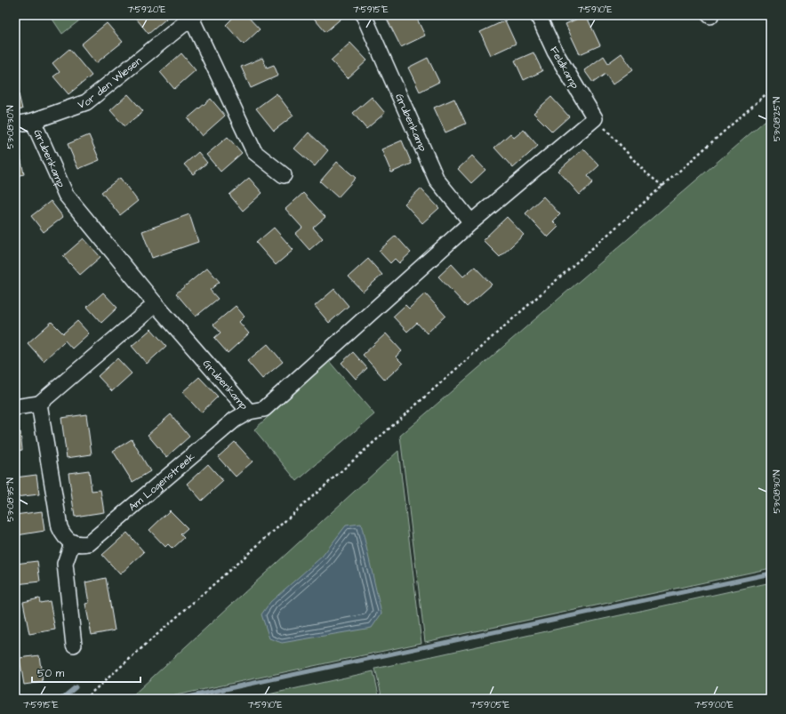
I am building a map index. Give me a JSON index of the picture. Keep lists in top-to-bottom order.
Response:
{
  "streets": {
    "street": [
      "Feldkamp",
      "Vor den Wiesen",
      "Grubenkamp",
      "Am Logenstreek"
    ]
  },
  "crossings": [
    ["Feldkamp", "Grubenkamp"],
    ["Vor den Wiesen", "Grubenkamp"],
    ["Grubenkamp", "Am Logenstreek"]
  ],
  "scale_bar": "50 m",
  "coordinates": [
    "7°59'20\"E",
    "7°59'15\"E",
    "7°59'10\"E",
    "53°08'25\"N",
    "53°08'30\"N",
    "53°08'35\"N",
    "7°59'05\"E",
    "7°59'00\"E"
  ]
}
